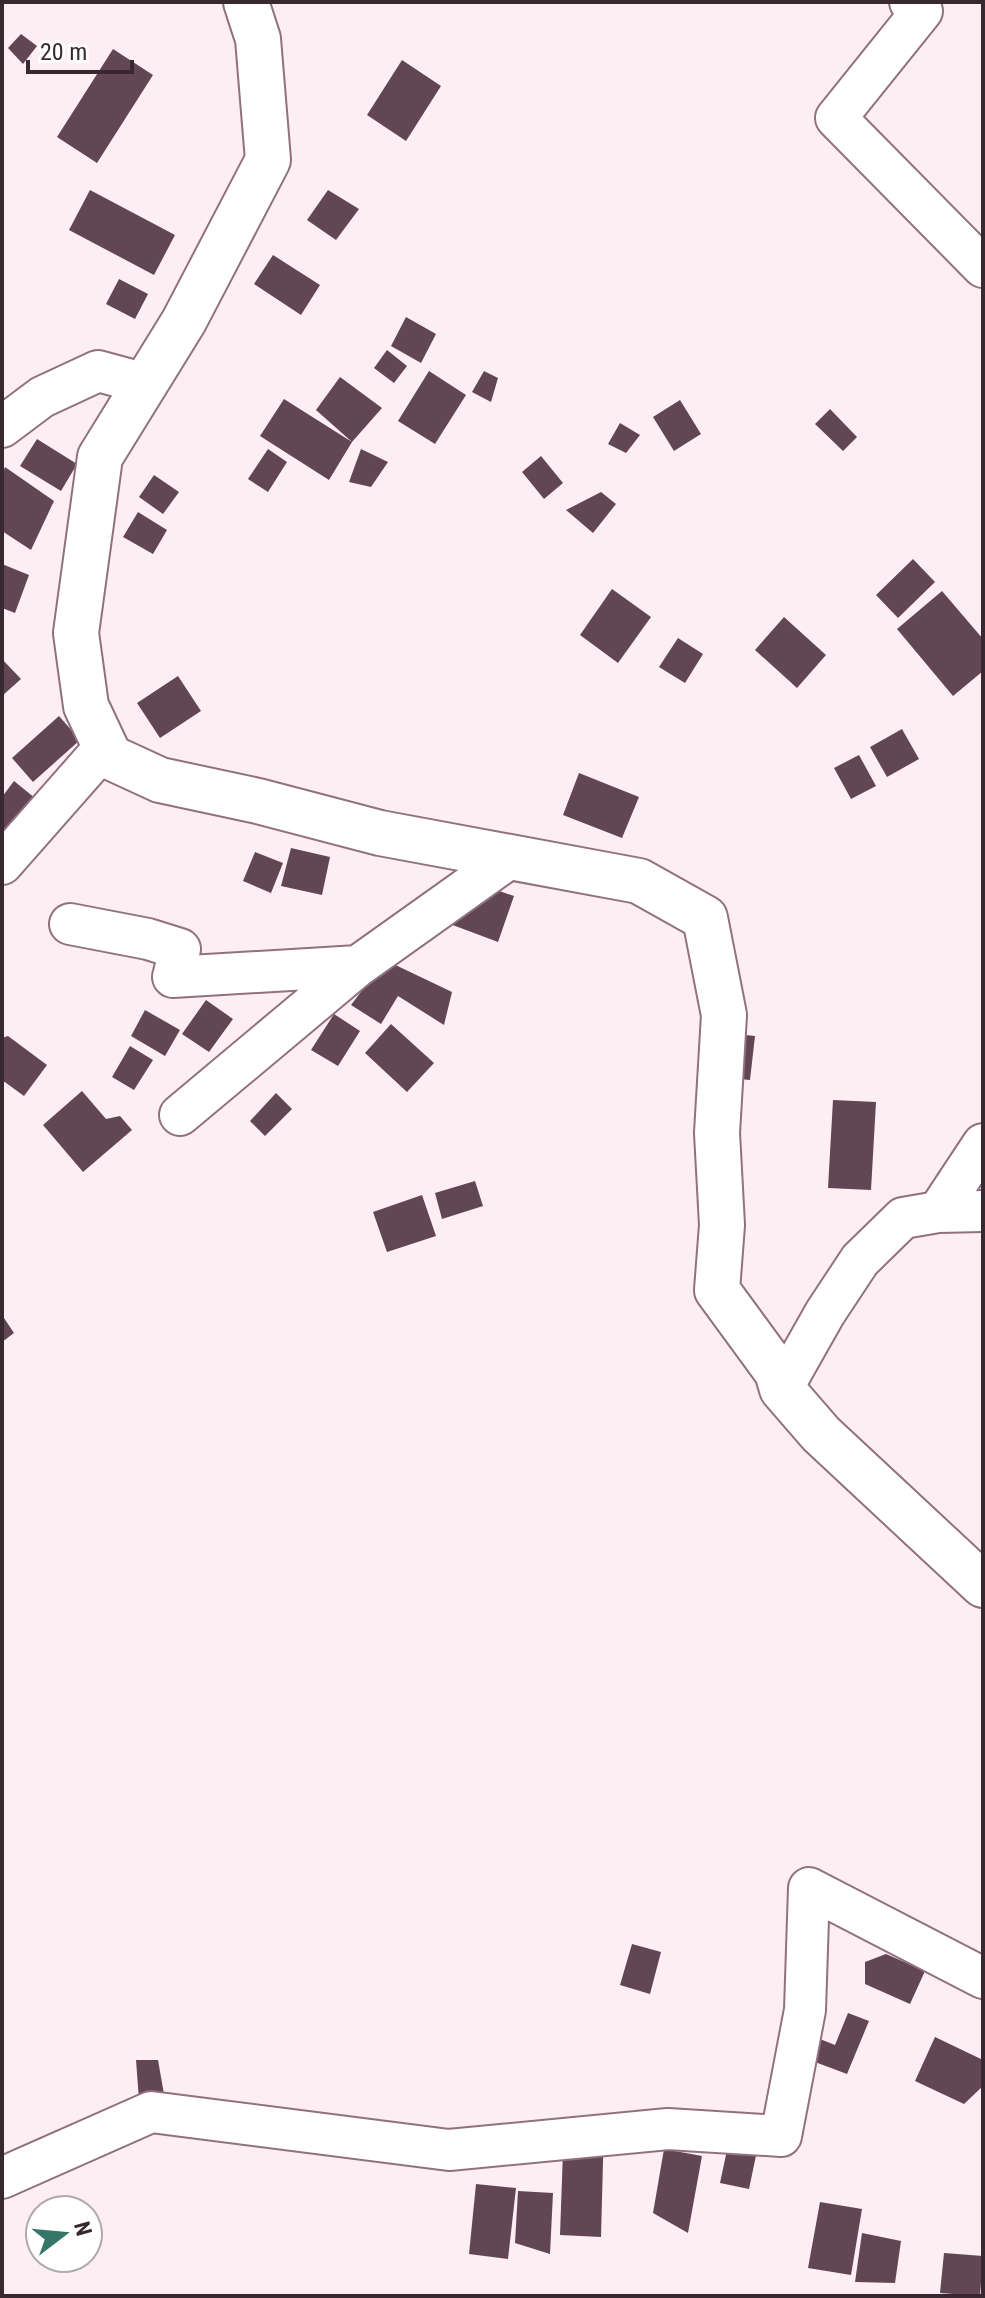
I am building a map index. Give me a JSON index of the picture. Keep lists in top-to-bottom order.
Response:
{
  "scale_bar": "20 m",
  "north": "right"
}
